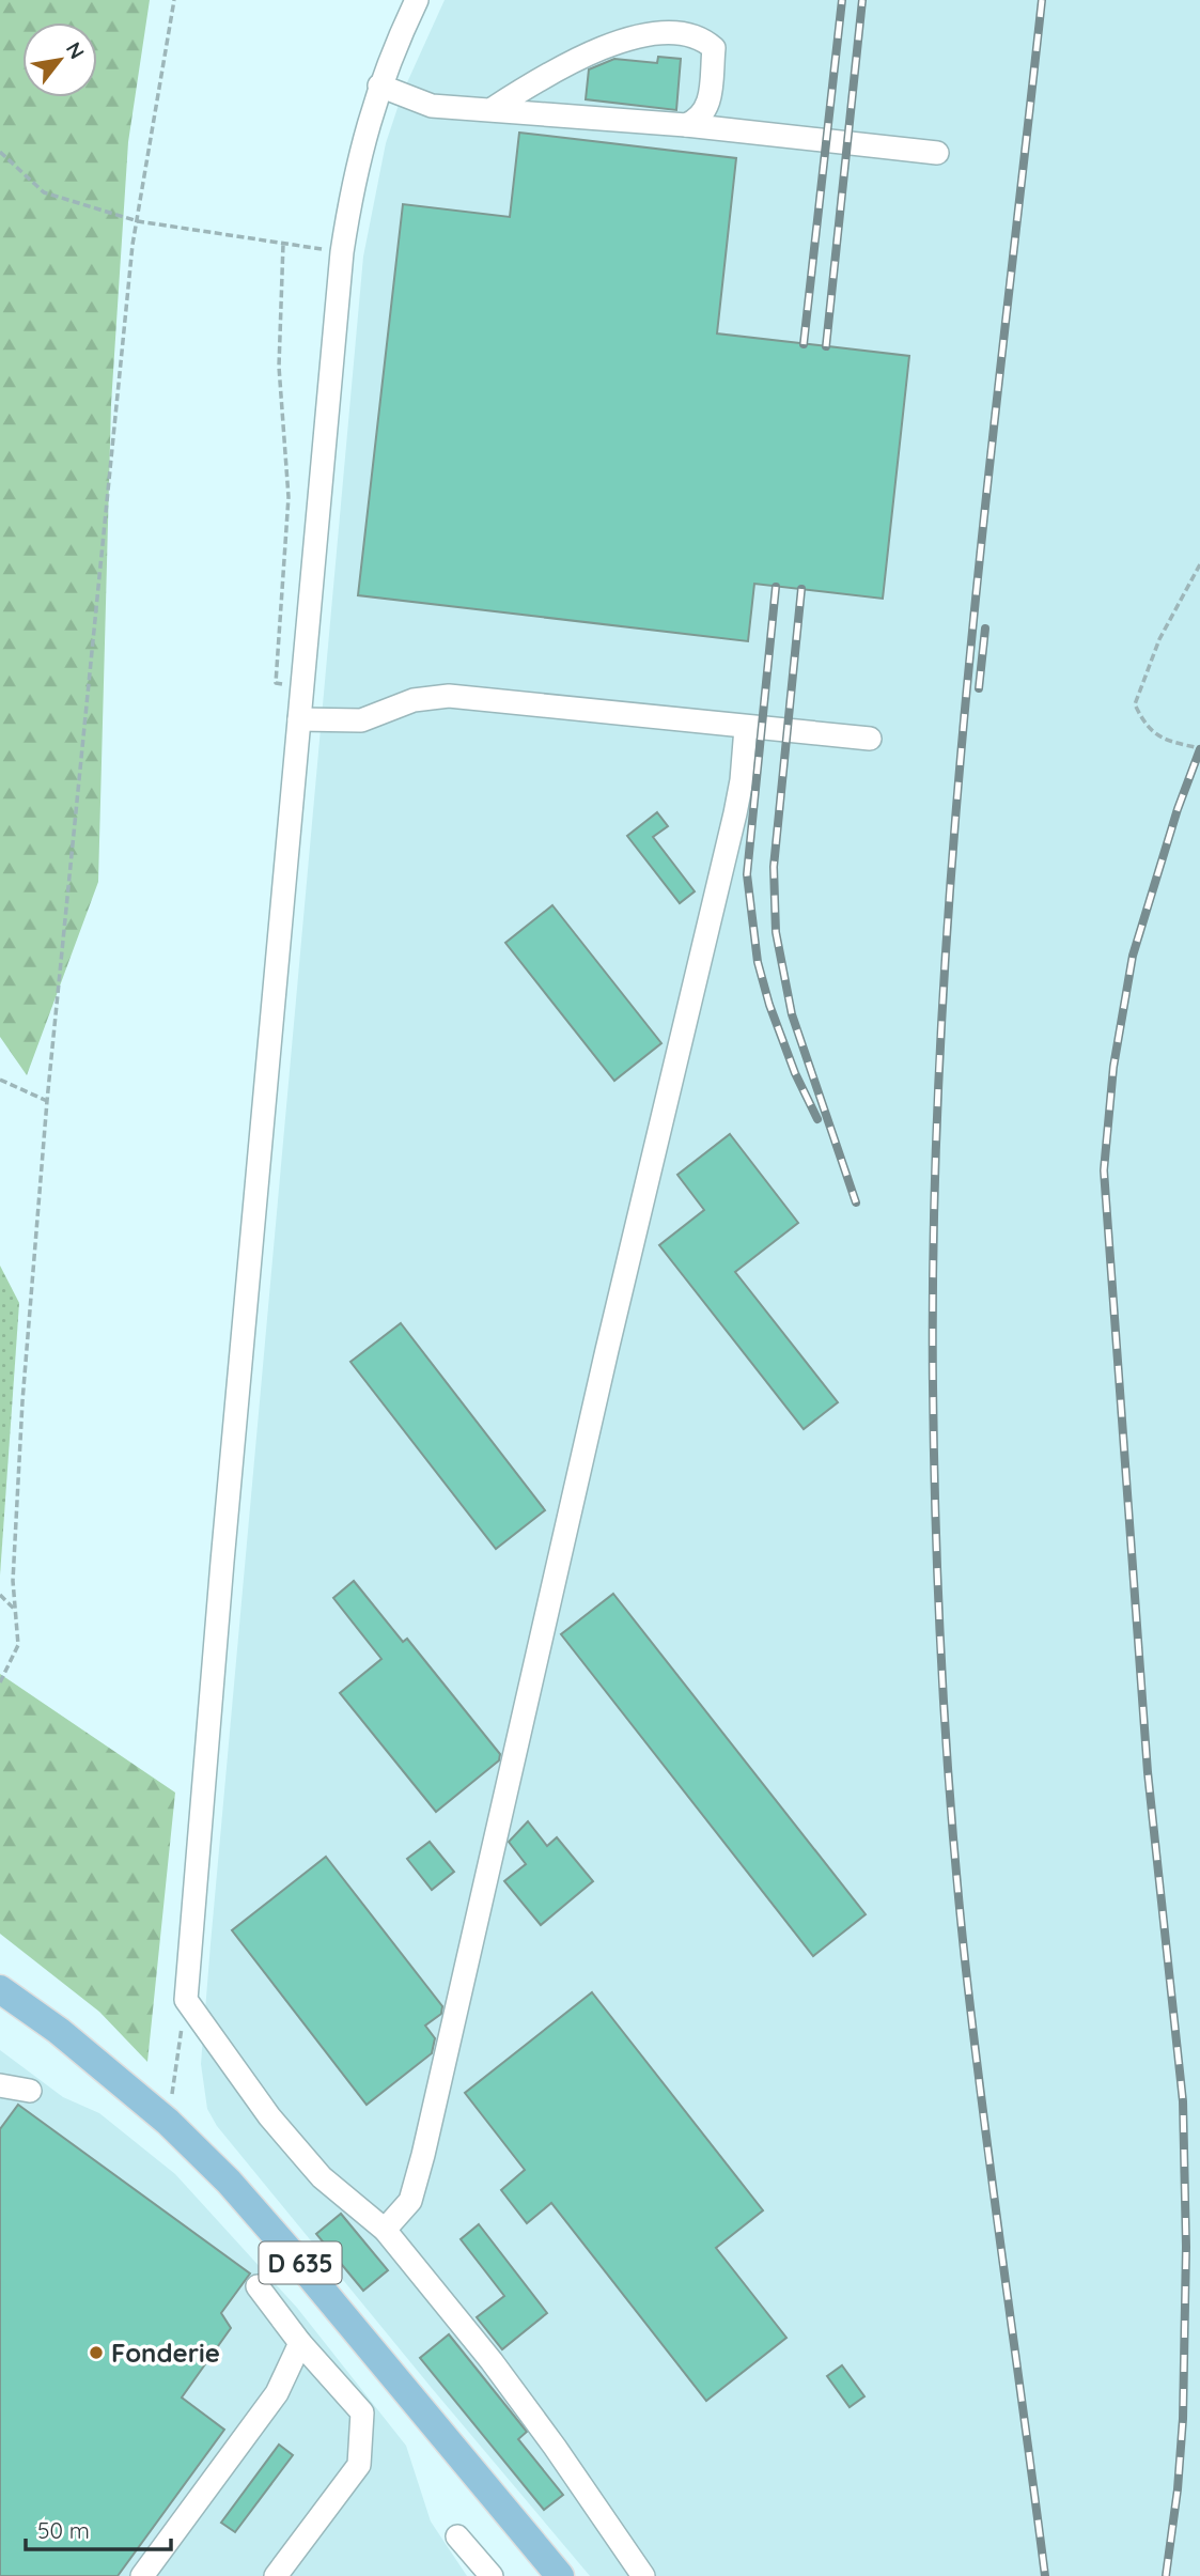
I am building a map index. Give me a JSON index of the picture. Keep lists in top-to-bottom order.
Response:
{
  "streets": {
    "main road": ["D 635"]
  },
  "places": ["Fonderie"],
  "scale_bar": "50 m",
  "north": "top right"
}
